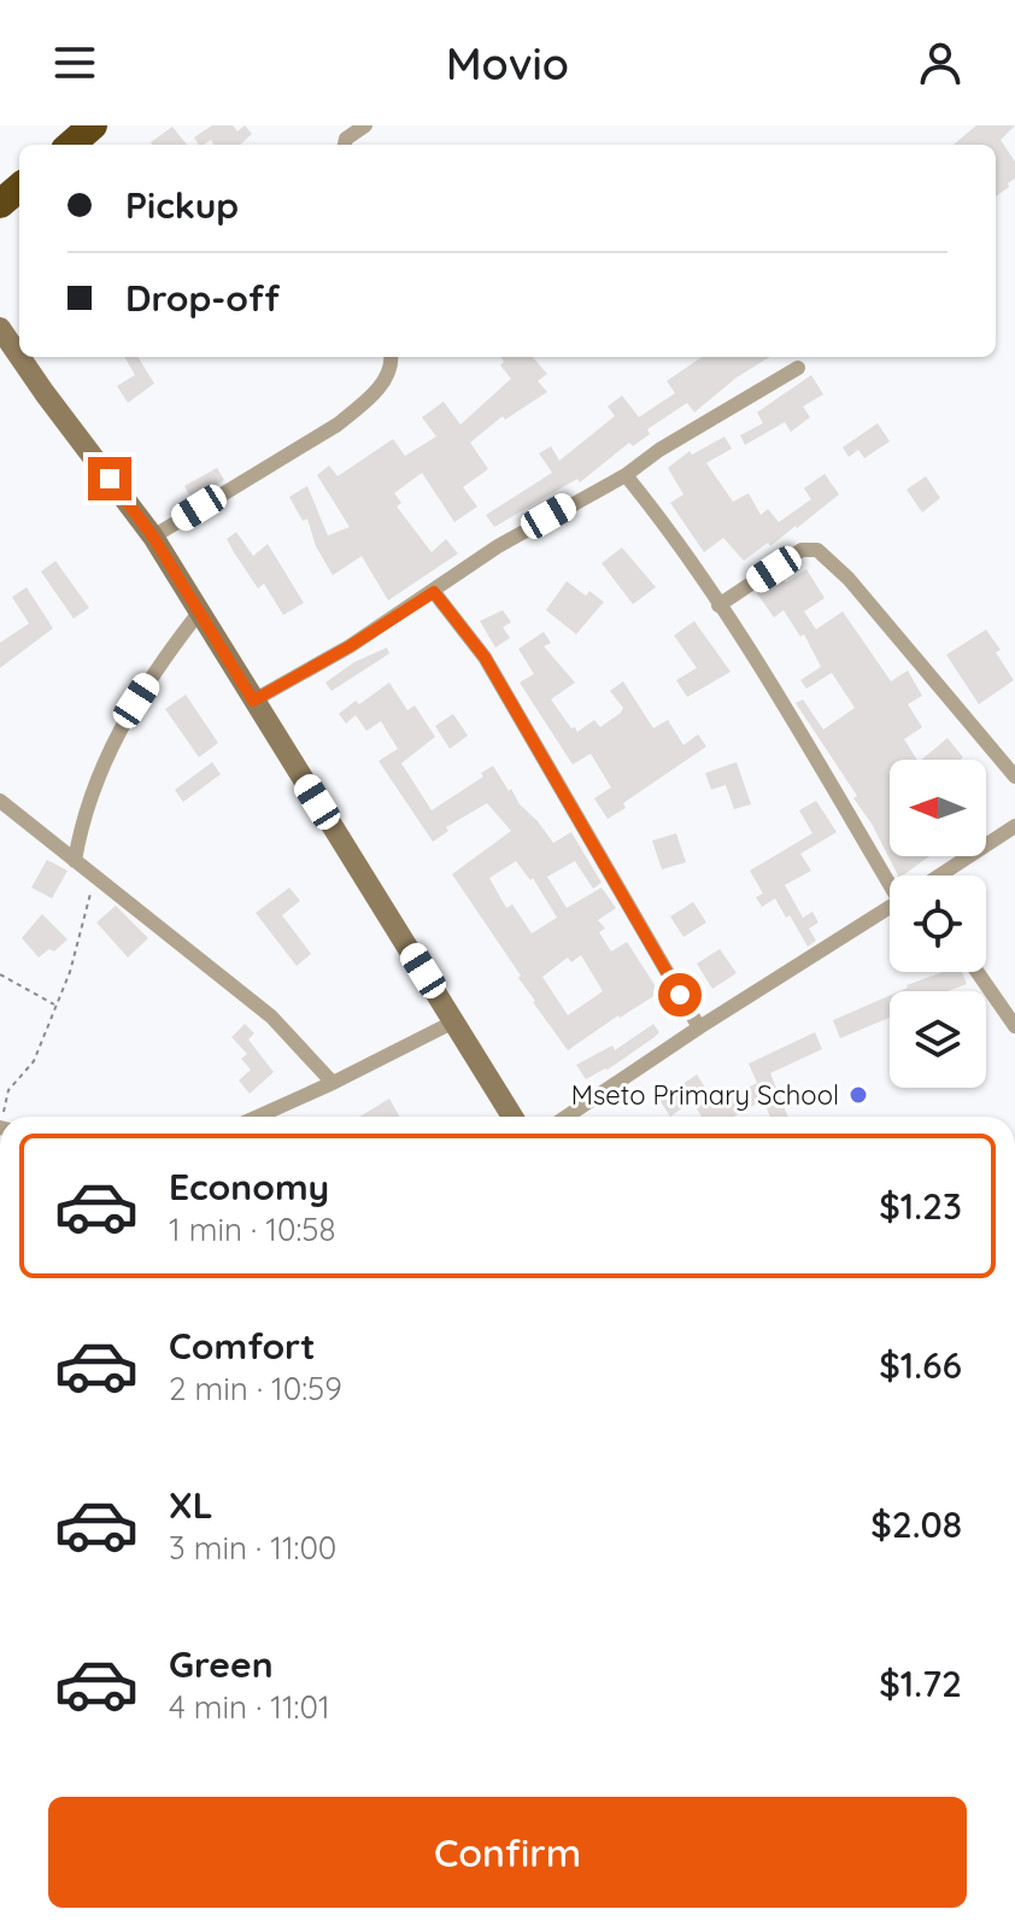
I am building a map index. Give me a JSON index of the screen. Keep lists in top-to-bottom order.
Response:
{
  "places": ["Mseto Primary School"],
  "north": "left",
  "page": {
    "header": "Movio",
    "banner": ["Pickup", "Drop-off"],
    "list": [
      {
        "name": "Economy",
        "note": "1 min · 10:58",
        "value": "$1.23"
      },
      {
        "name": "Comfort",
        "note": "2 min · 10:59",
        "value": "$1.66"
      },
      {
        "name": "XL",
        "note": "3 min · 11:00",
        "value": "$2.08"
      },
      {
        "name": "Green",
        "note": "4 min · 11:01",
        "value": "$1.72"
      }
    ],
    "buttons": "Confirm"
  }
}
